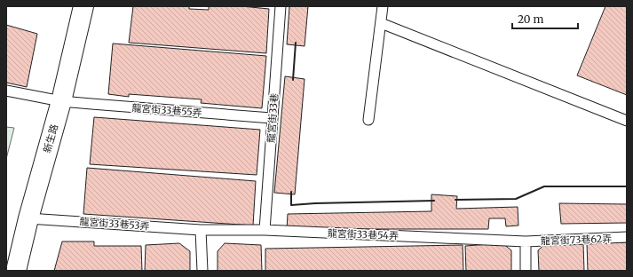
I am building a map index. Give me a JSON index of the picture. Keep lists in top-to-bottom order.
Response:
{
  "streets": {
    "street": ["新生路"],
    "lane": [
      "龍宮街33巷55弄",
      "龍宮街33巷",
      "龍宮街33巷53弄",
      "龍宮街33巷54弄",
      "龍宮街73巷62弄"
    ]
  },
  "crossings": [
    ["龍宮街33巷55弄", "龍宮街33巷"],
    ["龍宮街33巷55弄", "新生路"],
    ["龍宮街33巷", "龍宮街33巷54弄"],
    ["新生路", "龍宮街33巷53弄"],
    ["龍宮街33巷53弄", "龍宮街33巷54弄"],
    ["龍宮街33巷54弄", "龍宮街73巷62弄"]
  ],
  "scale_bar": "20 m"
}
